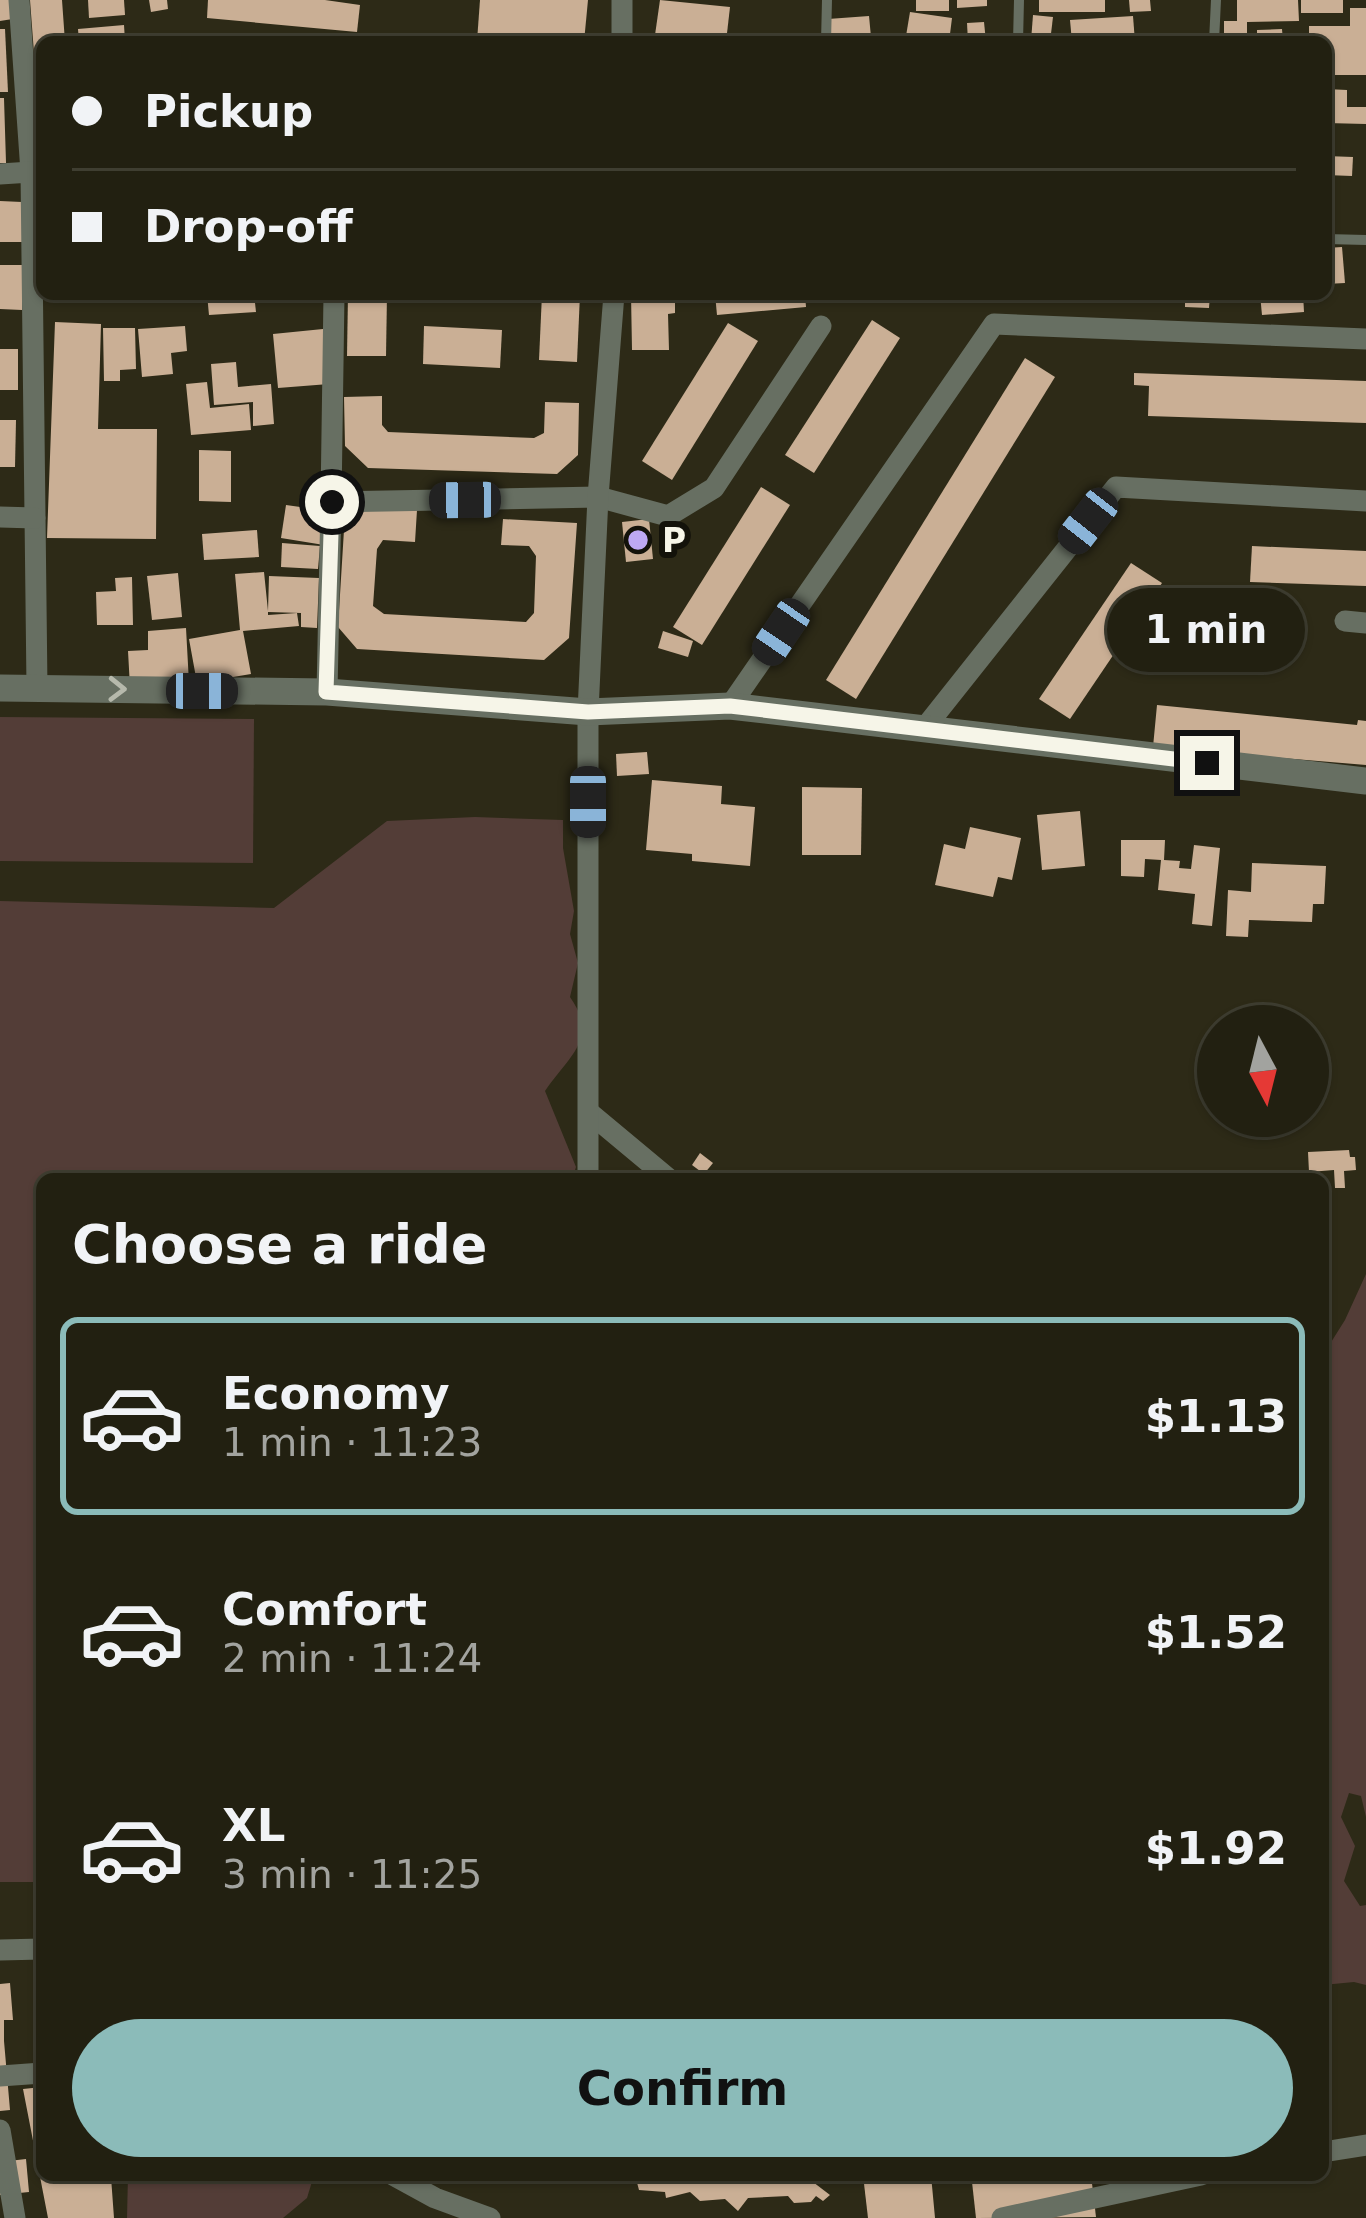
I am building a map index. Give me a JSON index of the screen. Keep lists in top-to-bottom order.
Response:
{
  "places": ["P"],
  "north": "bottom",
  "page": {
    "banner": ["Pickup", "Drop-off"],
    "bubble": "1 min",
    "heading": "Choose a ride",
    "list": [
      {
        "name": "Economy",
        "note": "1 min · 11:23",
        "value": "$1.13"
      },
      {
        "name": "Comfort",
        "note": "2 min · 11:24",
        "value": "$1.52"
      },
      {
        "name": "XL",
        "note": "3 min · 11:25",
        "value": "$1.92"
      }
    ],
    "buttons": "Confirm"
  }
}
